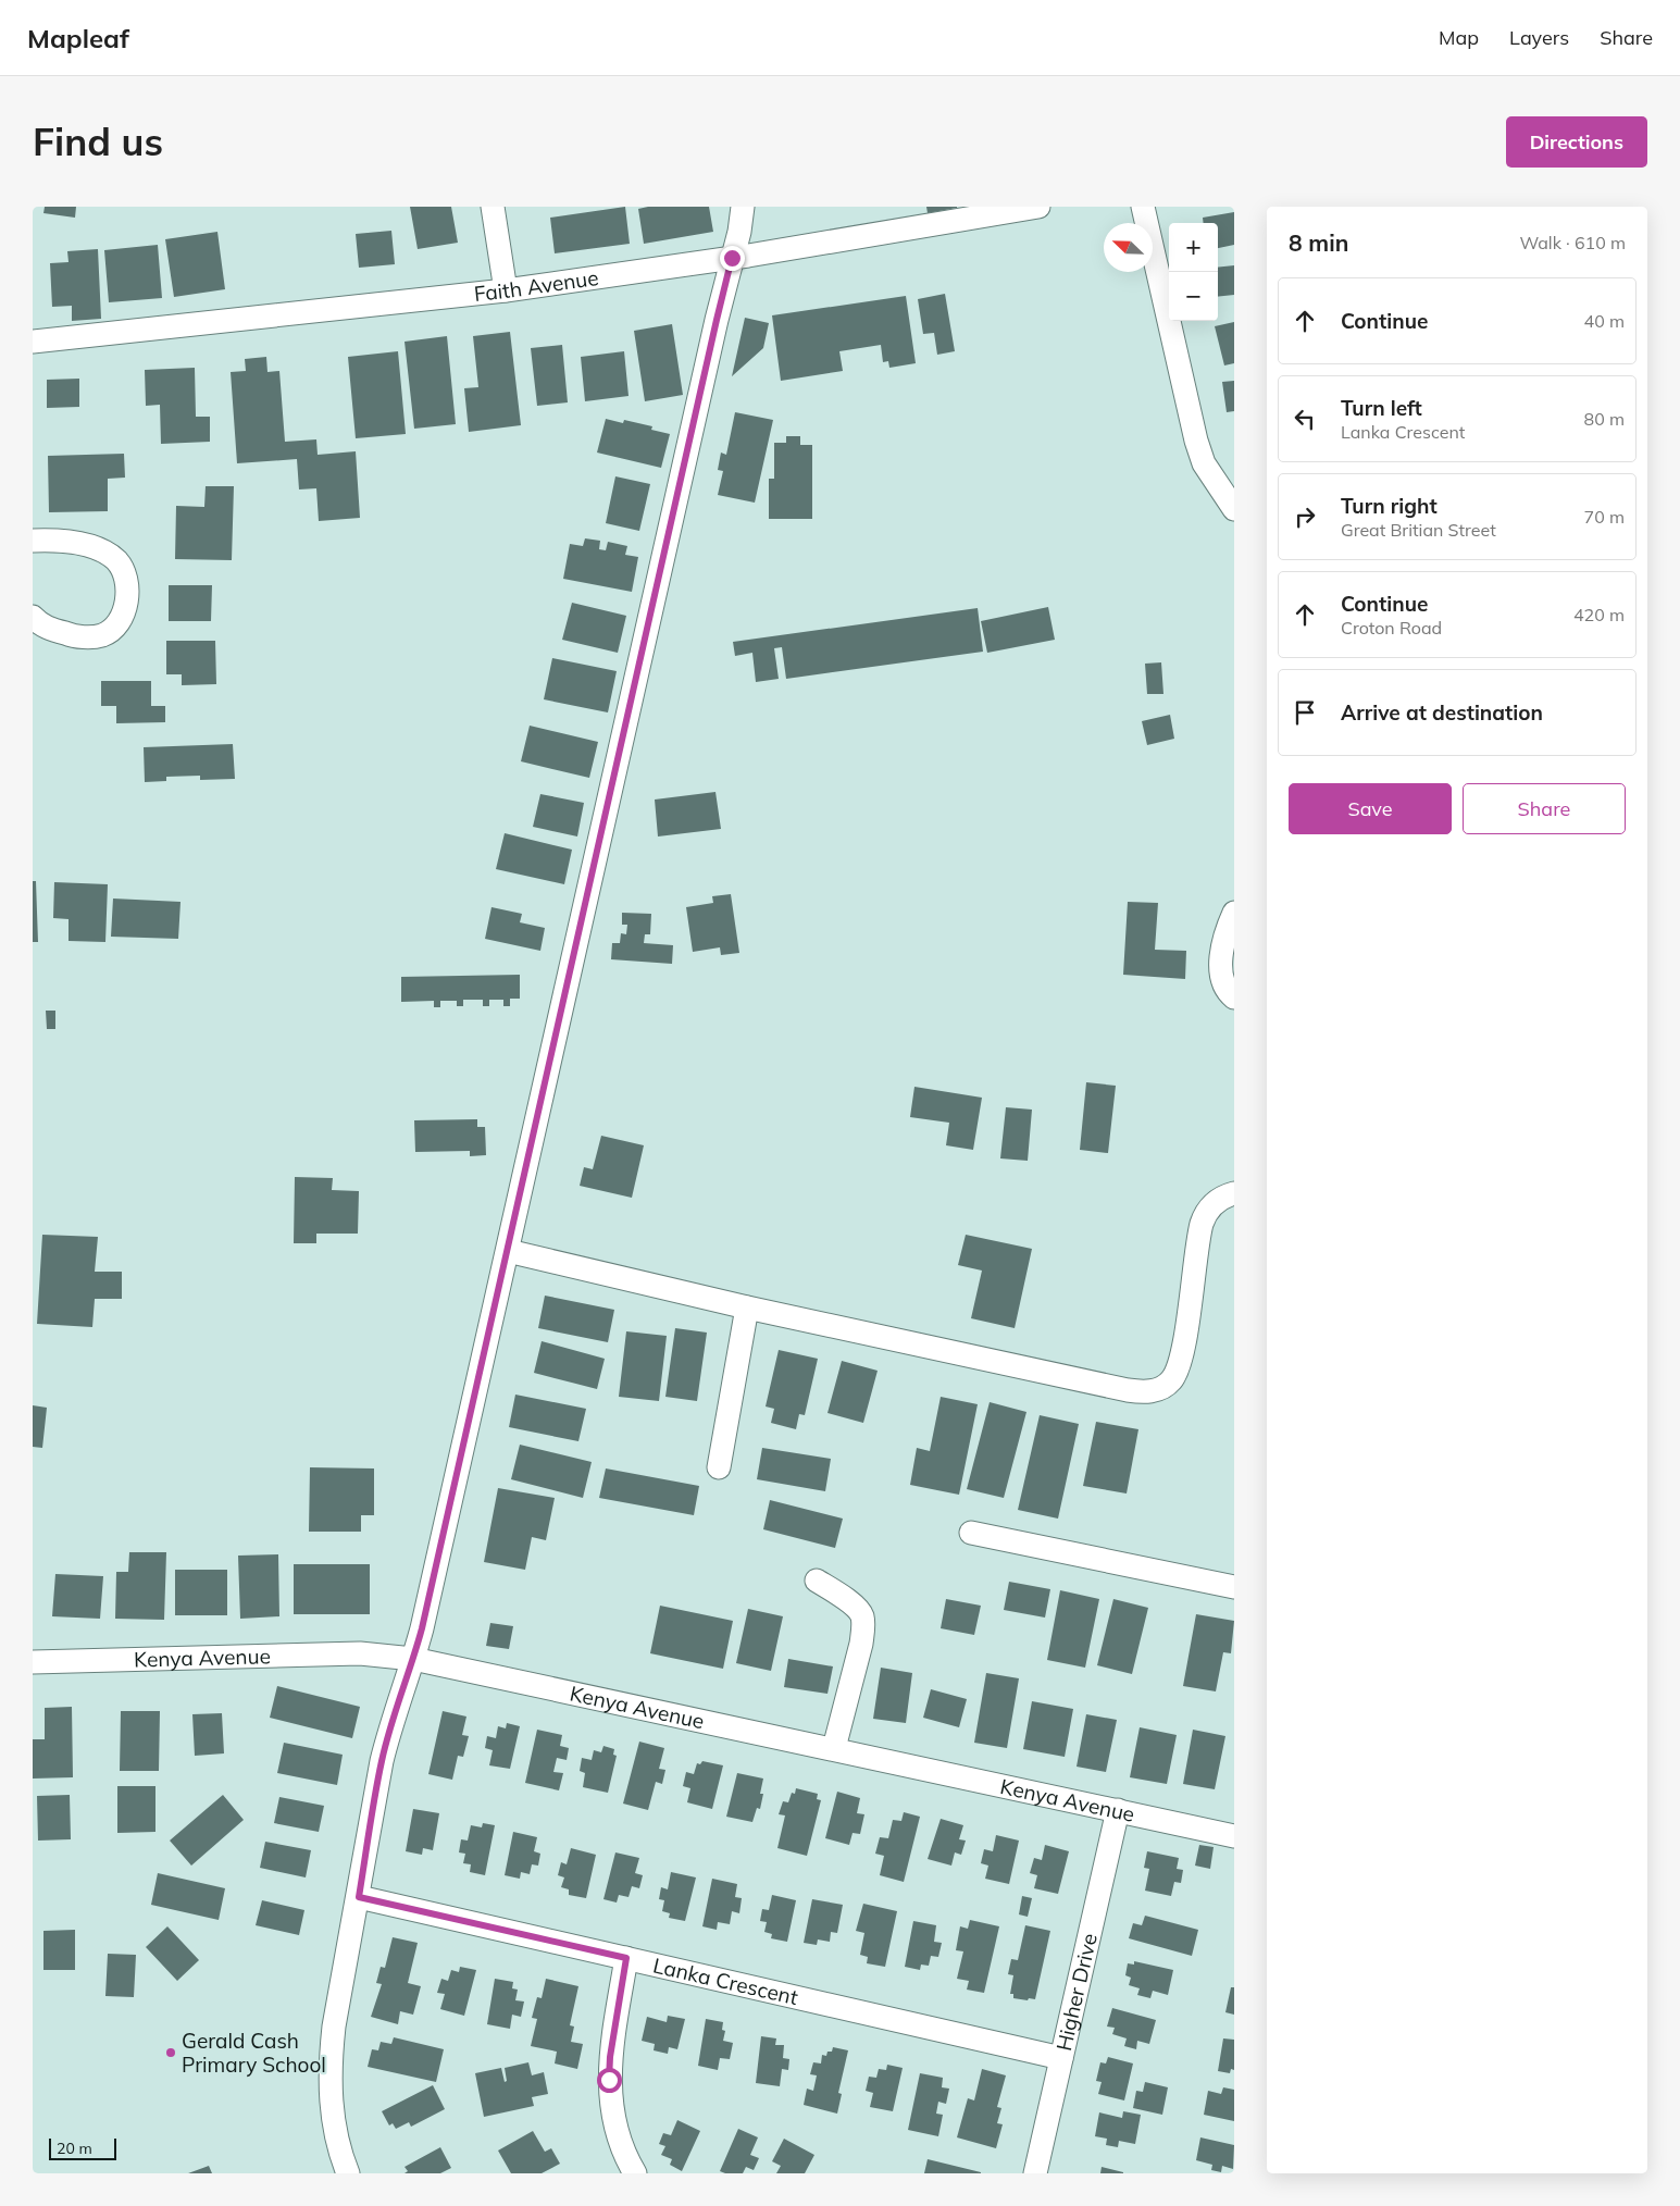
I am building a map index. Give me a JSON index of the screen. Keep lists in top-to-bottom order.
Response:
{
  "streets": {
    "street": [
      "Faith Avenue",
      "Kenya Avenue",
      "Lanka Crescent",
      "Higher Drive"
    ]
  },
  "crossings": [
    ["Kenya Avenue", "Higher Drive"],
    ["Lanka Crescent", "Higher Drive"]
  ],
  "places": ["Gerald Cash Primary School"],
  "scale_bar": "20 m",
  "north": "top left",
  "page": {
    "header": "Mapleaf",
    "nav": ["Map", "Layers", "Share"],
    "buttons": [
      "Directions",
      ["Save", "Share"]
    ],
    "title": "Find us",
    "heading": ["8 min", "Walk · 610 m"],
    "map_buttons": ["+", "−"],
    "list": [
      ["Continue", "40 m"],
      ["Turn left", "Lanka Crescent", "80 m"],
      ["Turn right", "Great Britian Street", "70 m"],
      ["Continue", "Croton Road", "420 m"],
      "Arrive at destination"
    ],
    "scale": "20 m"
  }
}
